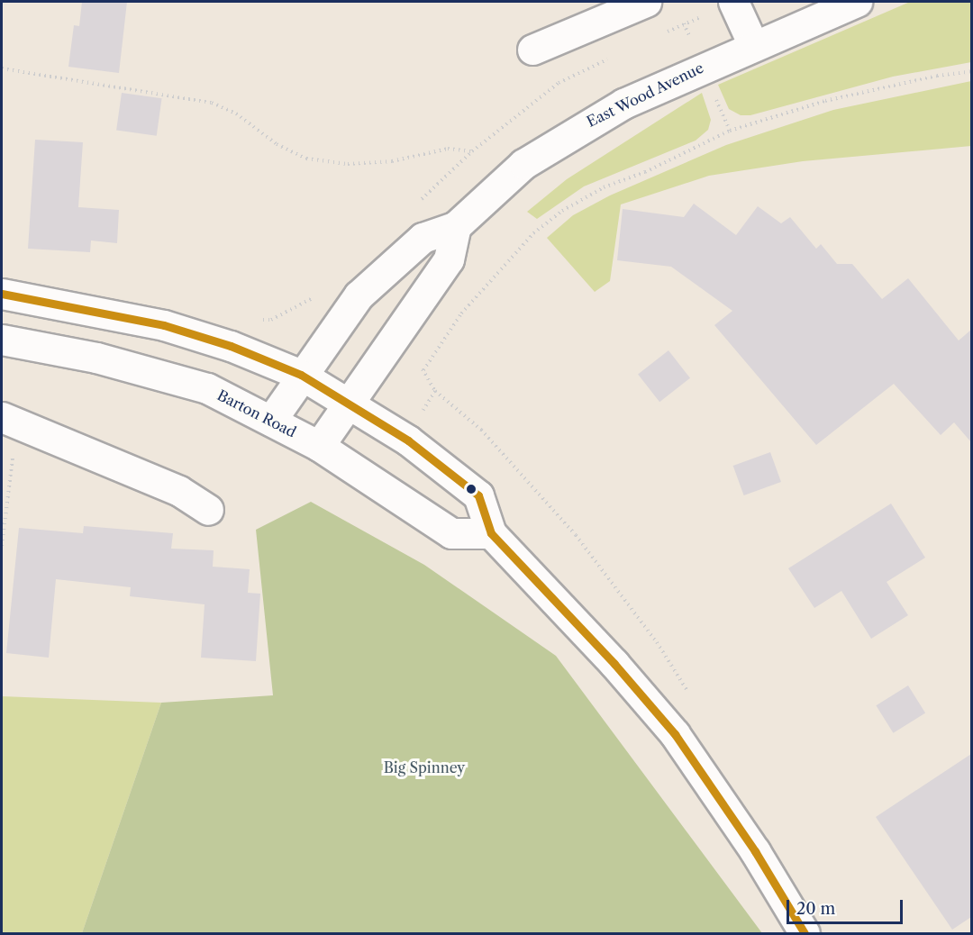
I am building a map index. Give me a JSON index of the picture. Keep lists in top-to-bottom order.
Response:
{
  "streets": {
    "main road": ["East Wood Avenue", "Barton Road"]
  },
  "crossings": [
    ["East Wood Avenue", "Barton Road"]
  ],
  "parks": ["Big Spinney"],
  "scale_bar": "20 m"
}
